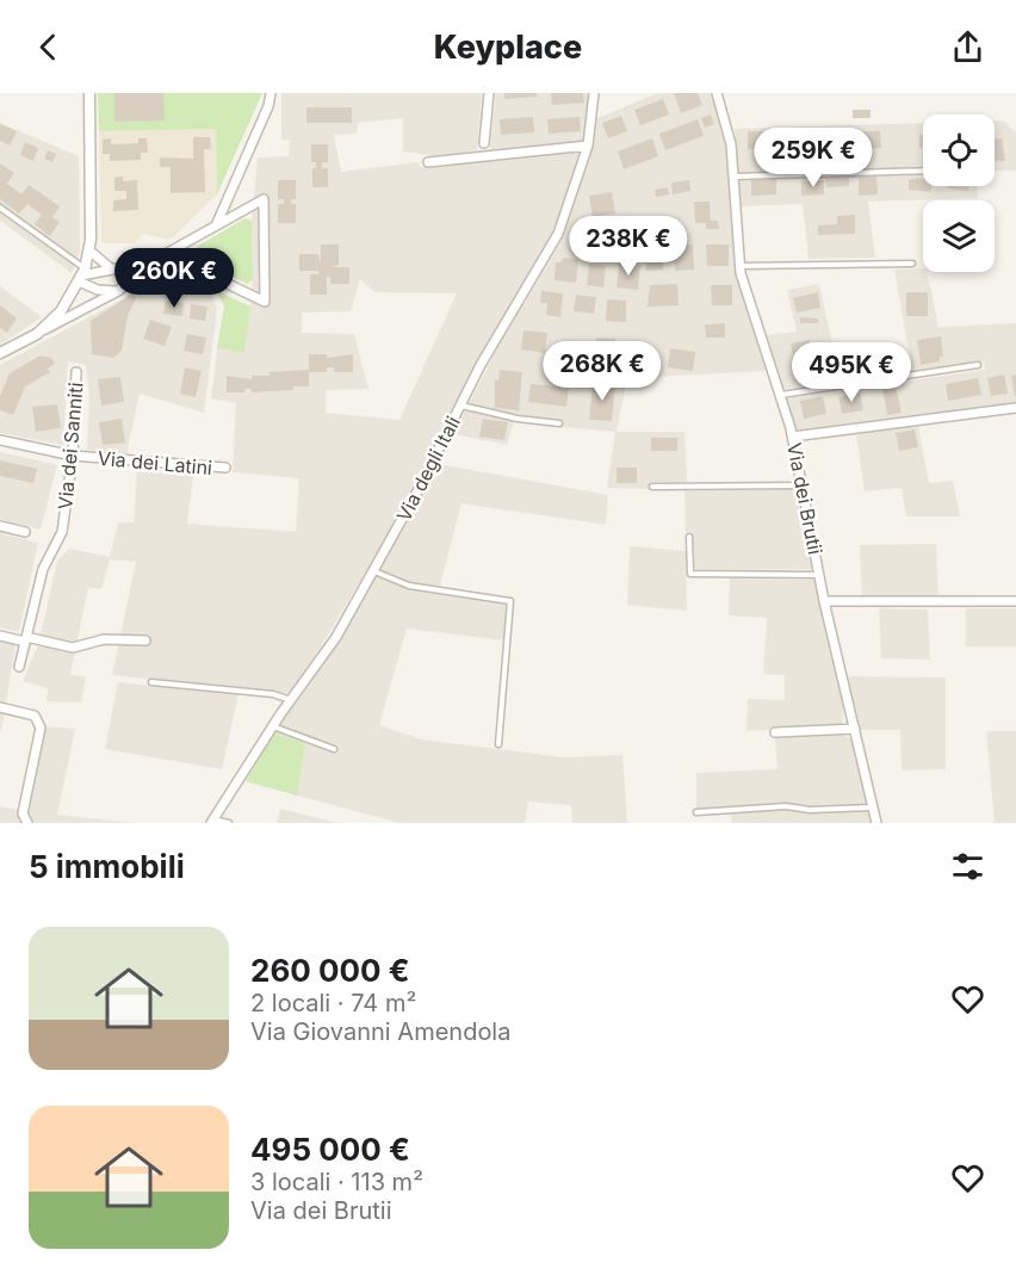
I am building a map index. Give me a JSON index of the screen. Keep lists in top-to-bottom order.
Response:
{
  "streets": {
    "street": [
      "Via dei Sanniti",
      "Via dei Latini",
      "Via degli Itali",
      "Via dei Brutii"
    ]
  },
  "crossings": [
    ["Via dei Sanniti", "Via dei Latini"]
  ],
  "page": {
    "header": "Keyplace",
    "price": [
      "259K €",
      "238K €",
      "260K €",
      "268K €",
      "495K €"
    ],
    "heading": "5 immobili",
    "list": [
      {
        "name": "260 000 €",
        "note": "2 locali · 74 m² · Via Giovanni Amendola"
      },
      {
        "name": "495 000 €",
        "note": "3 locali · 113 m² · Via dei Brutii"
      }
    ]
  }
}
